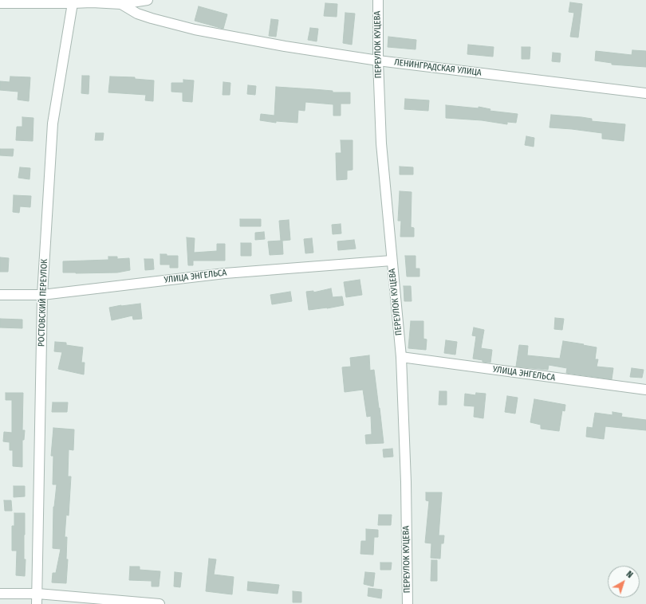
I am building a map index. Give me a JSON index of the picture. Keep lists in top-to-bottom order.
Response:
{
  "streets": {
    "street": [
      "ПЕРЕУЛОК КУЦЕВА",
      "ЛЕНИНГРАДСКАЯ УЛИЦА",
      "УЛИЦА ЭНГЕЛЬСА",
      "РОСТОВСКИЙ ПЕРЕУЛОК"
    ]
  },
  "crossings": [
    ["ПЕРЕУЛОК КУЦЕВА", "ЛЕНИНГРАДСКАЯ УЛИЦА"],
    ["ПЕРЕУЛОК КУЦЕВА", "УЛИЦА ЭНГЕЛЬСА"],
    ["ЛЕНИНГРАДСКАЯ УЛИЦА", "РОСТОВСКИЙ ПЕРЕУЛОК"],
    ["УЛИЦА ЭНГЕЛЬСА", "РОСТОВСКИЙ ПЕРЕУЛОК"]
  ],
  "north": "top right"
}
